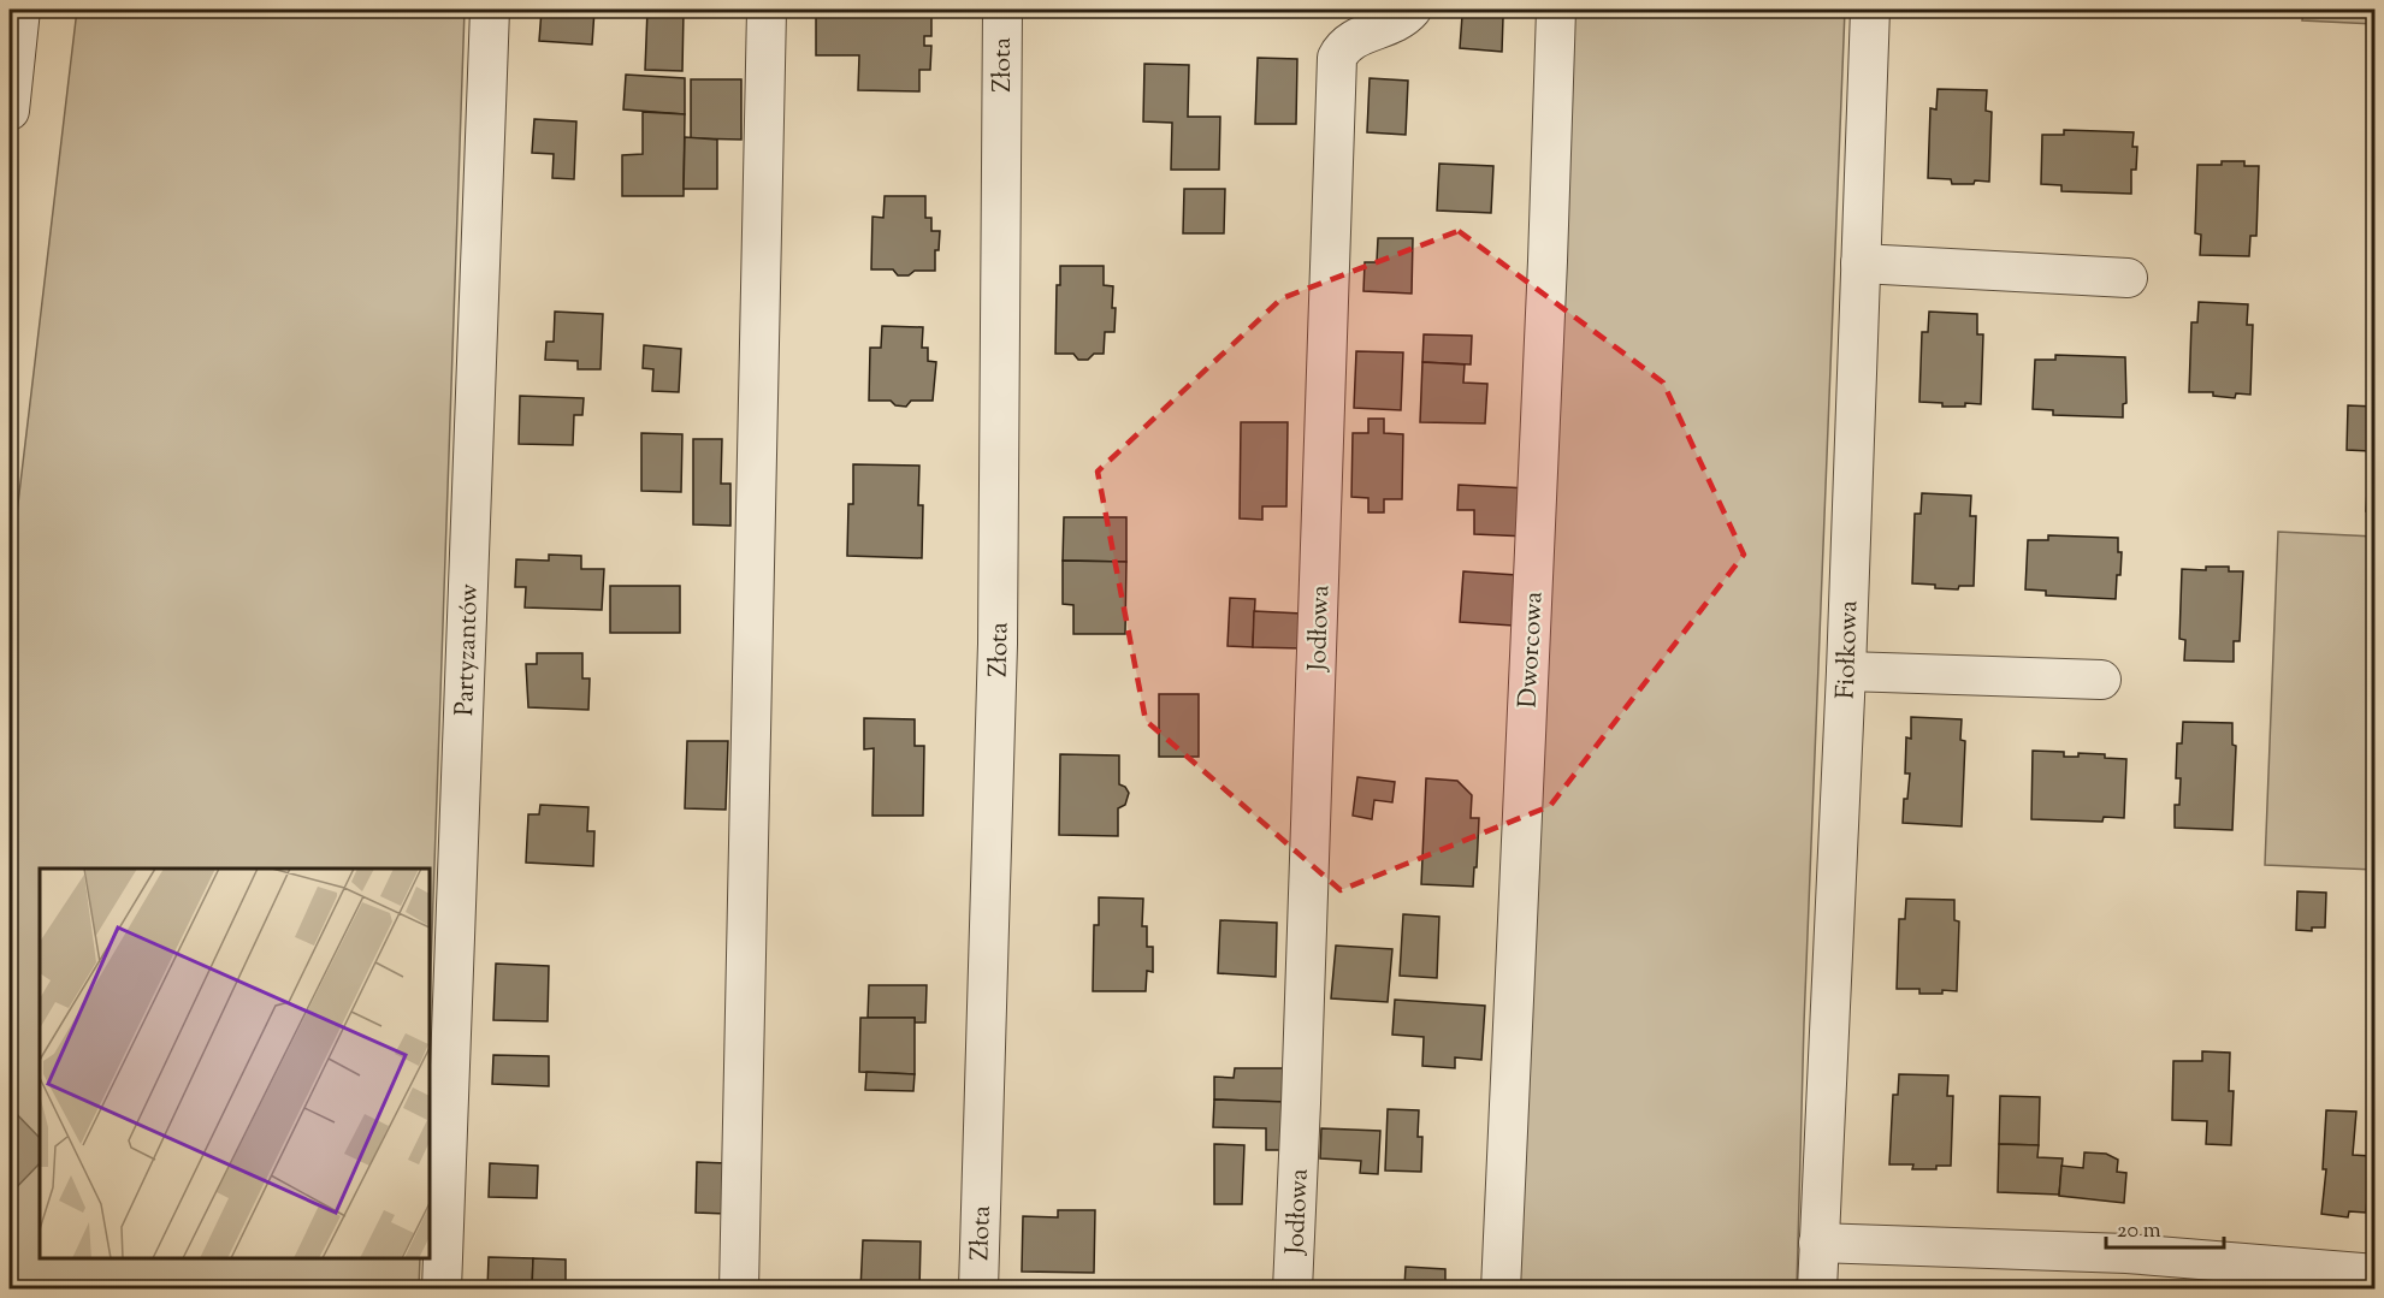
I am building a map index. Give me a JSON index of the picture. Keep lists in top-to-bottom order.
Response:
{
  "streets": {
    "street": [
      "Złota",
      "Jodłowa",
      "Partyzantów",
      "Dworcowa",
      "Fiołkowa"
    ]
  },
  "scale_bar": "20 m"
}
